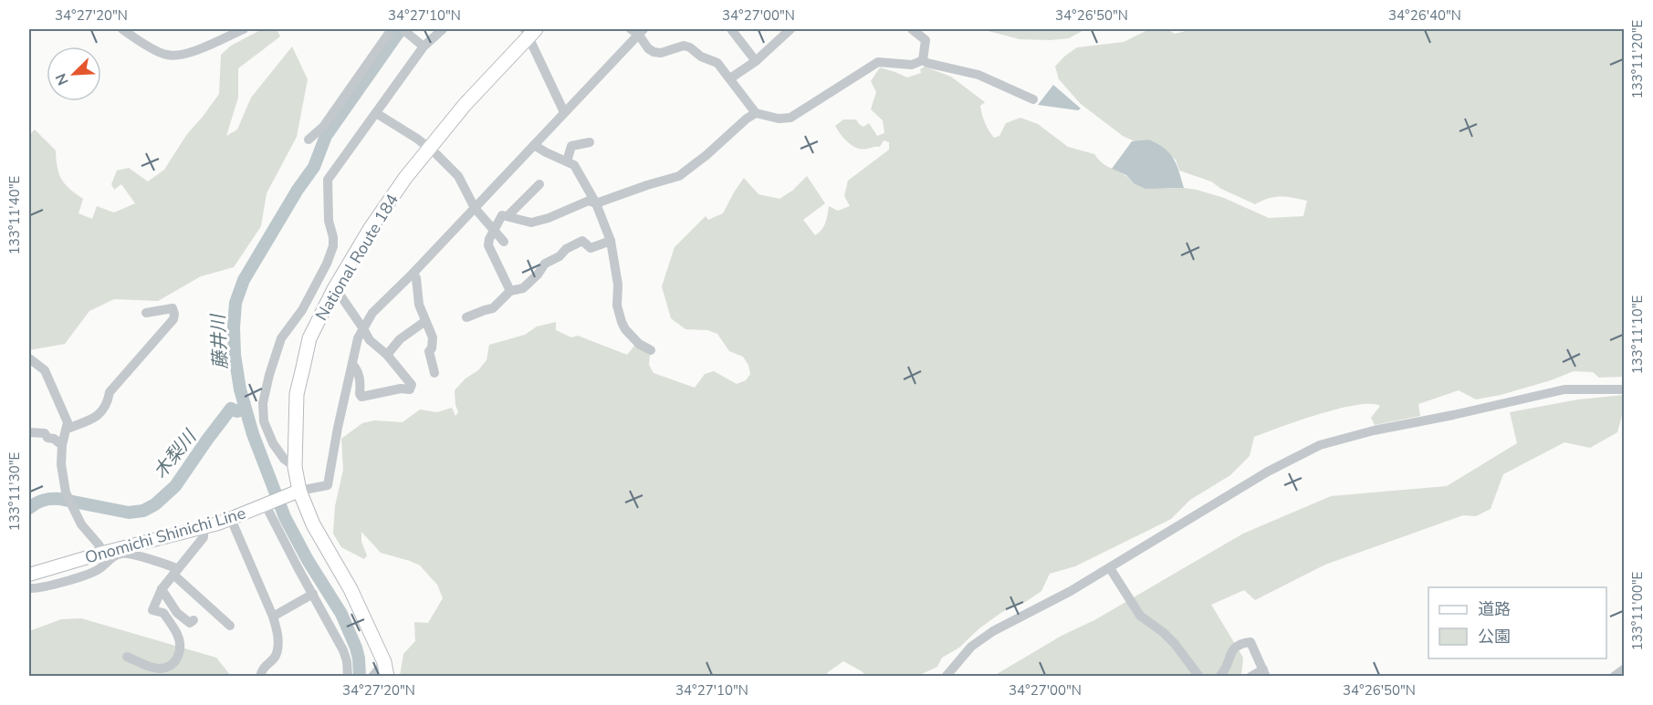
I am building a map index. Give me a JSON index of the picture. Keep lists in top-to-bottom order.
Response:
{
  "streets": {
    "highway": ["National Route 184"],
    "main road": ["Onomichi Shinichi Line"]
  },
  "crossings": [
    ["National Route 184", "Onomichi Shinichi Line"]
  ],
  "water": ["藤井川", "木梨川"],
  "legend": ["道路", "公園"],
  "north": "bottom left",
  "coordinates": [
    "34°27'20\"N",
    "34°27'10\"N",
    "34°27'00\"N",
    "34°26'50\"N",
    "34°26'40\"N",
    "133°11'20\"E",
    "133°11'40\"E",
    "133°11'10\"E",
    "133°11'30\"E",
    "133°11'00\"E"
  ]
}
